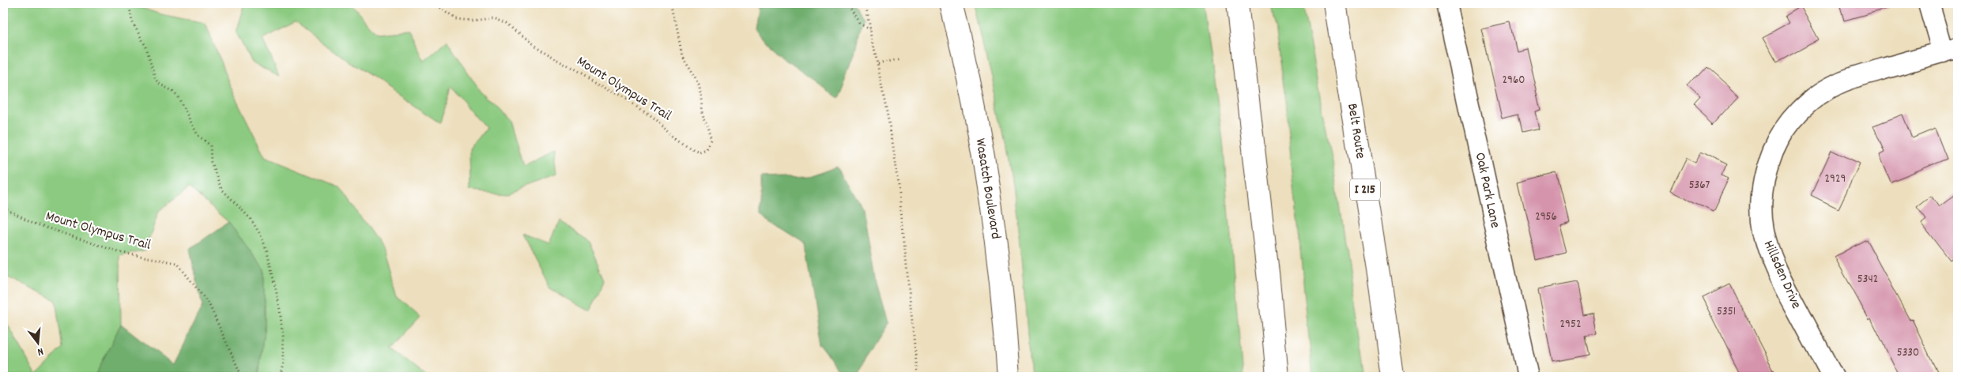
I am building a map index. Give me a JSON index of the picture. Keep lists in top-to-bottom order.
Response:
{
  "streets": {
    "main road": ["Belt Route", "Wasatch Boulevard", "I 215"],
    "street": ["Oak Park Lane", "Hillsden Drive"],
    "path": ["Mount Olympus Trail"]
  },
  "house_numbers": [
    "2960",
    "2929",
    "5367",
    "2956",
    "5342",
    "5351",
    "2952",
    "5330"
  ],
  "north": "bottom"
}
